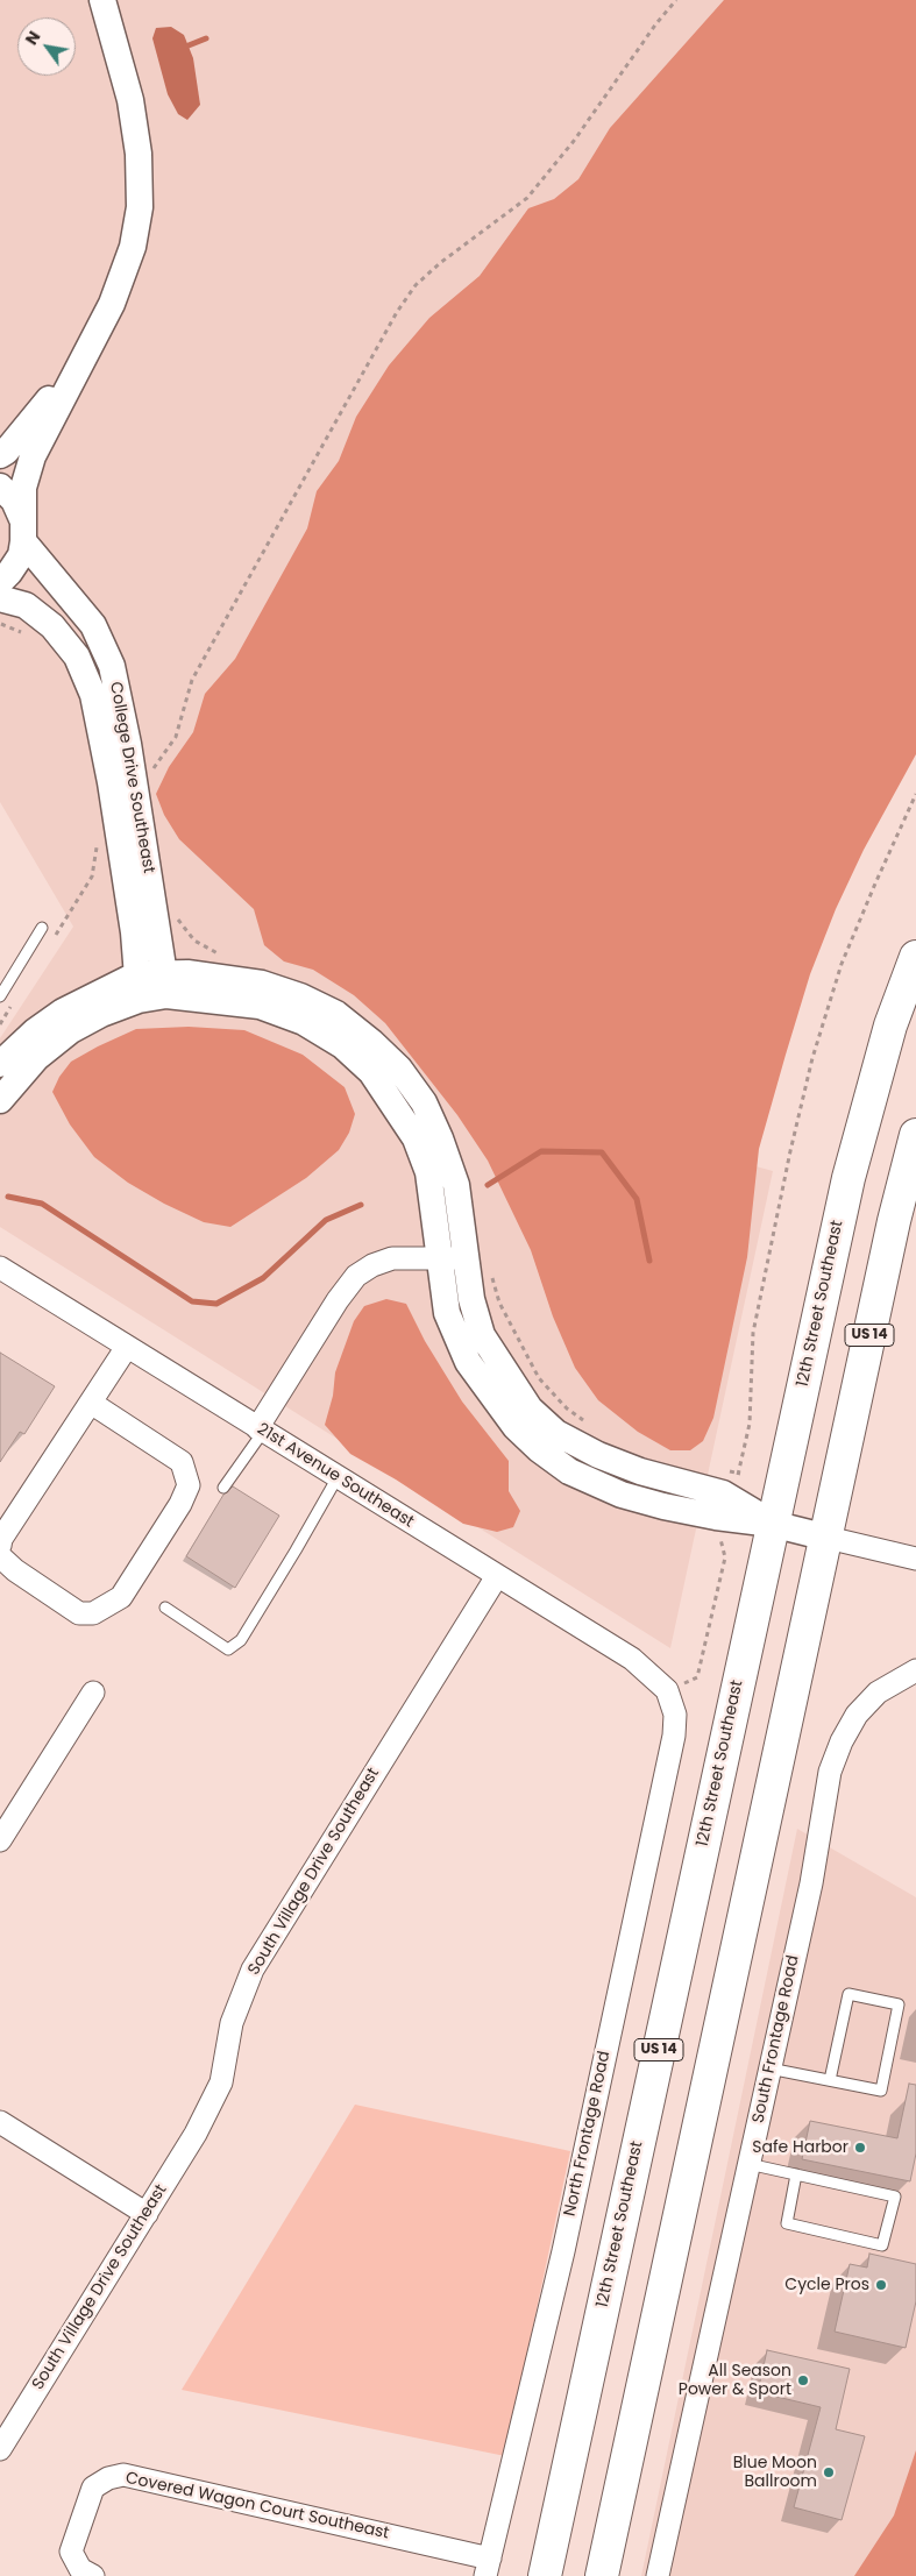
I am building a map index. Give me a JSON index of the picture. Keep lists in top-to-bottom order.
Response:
{
  "streets": {
    "main road": ["12th Street Southeast", "US 14"],
    "street": [
      "College Drive Southeast",
      "21st Avenue Southeast",
      "South Village Drive Southeast",
      "South Frontage Road",
      "North Frontage Road",
      "Covered Wagon Court Southeast"
    ]
  },
  "crossings": [
    ["21st Avenue Southeast", "South Village Drive Southeast"],
    ["21st Avenue Southeast", "North Frontage Road"],
    ["North Frontage Road", "Covered Wagon Court Southeast"]
  ],
  "places": [
    "Safe Harbor",
    "Cycle Pros",
    "All Season Power & Sport",
    "Blue Moon Ballroom"
  ],
  "north": "top left"
}
